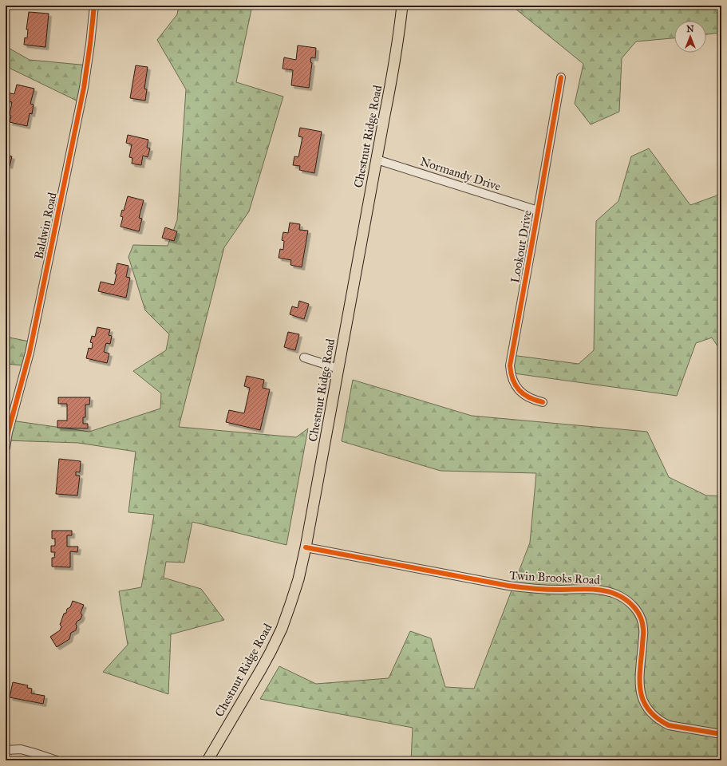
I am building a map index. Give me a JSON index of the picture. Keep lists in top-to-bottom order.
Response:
{
  "streets": {
    "main road": ["Chestnut Ridge Road"],
    "street": [
      "Normandy Drive",
      "Baldwin Road",
      "Lookout Drive",
      "Twin Brooks Road"
    ]
  },
  "crossings": [
    ["Chestnut Ridge Road", "Normandy Drive"],
    ["Chestnut Ridge Road", "Twin Brooks Road"],
    ["Normandy Drive", "Lookout Drive"]
  ],
  "north": "top"
}
